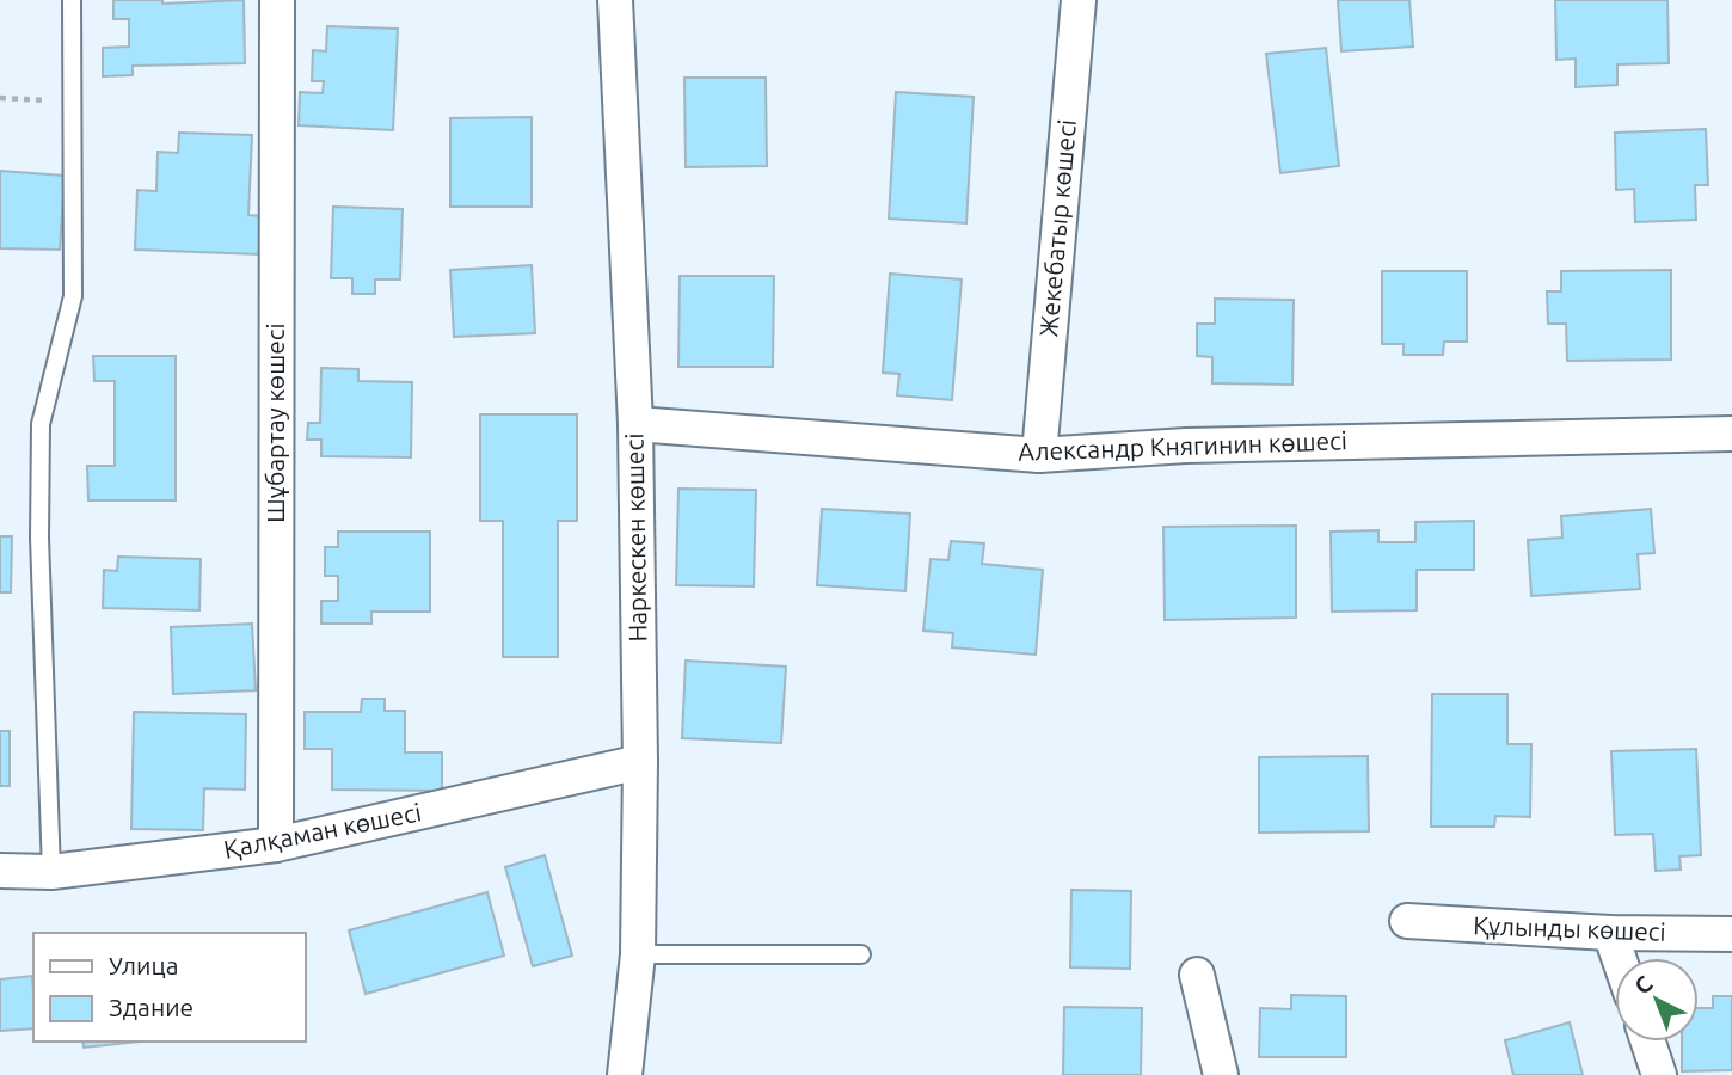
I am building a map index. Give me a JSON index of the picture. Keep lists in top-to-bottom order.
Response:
{
  "streets": {
    "street": [
      "Жекебатыр көшесі",
      "Шұбартау көшесі",
      "Александр Княгинин көшесі",
      "Наркескен көшесі",
      "Қалқаман көшесі",
      "Құлынды көшесі"
    ]
  },
  "crossings": [
    ["Жекебатыр көшесі", "Александр Княгинин көшесі"],
    ["Шұбартау көшесі", "Қалқаман көшесі"],
    ["Александр Княгинин көшесі", "Наркескен көшесі"],
    ["Наркескен көшесі", "Қалқаман көшесі"]
  ],
  "legend": ["Улица", "Здание"],
  "north": "top left"
}
